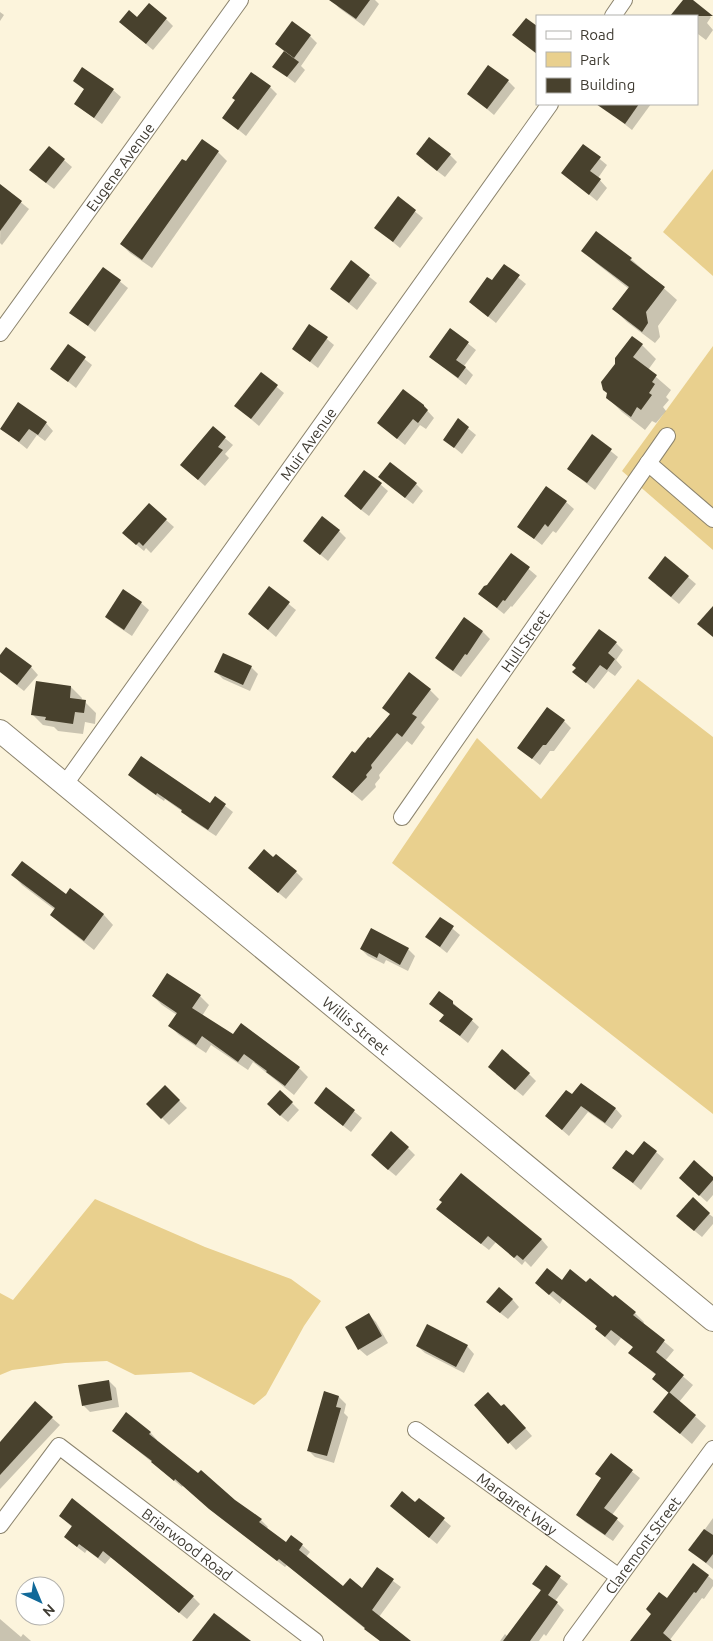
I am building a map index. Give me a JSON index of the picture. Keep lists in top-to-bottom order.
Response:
{
  "streets": {
    "main road": ["Willis Street"],
    "street": [
      "Eugene Avenue",
      "Muir Avenue",
      "Hull Street",
      "Margaret Way",
      "Briarwood Road",
      "Claremont Street"
    ]
  },
  "crossings": [
    ["Muir Avenue", "Willis Street"],
    ["Margaret Way", "Claremont Street"]
  ],
  "legend": ["Road", "Park", "Building"],
  "north": "bottom right"
}
